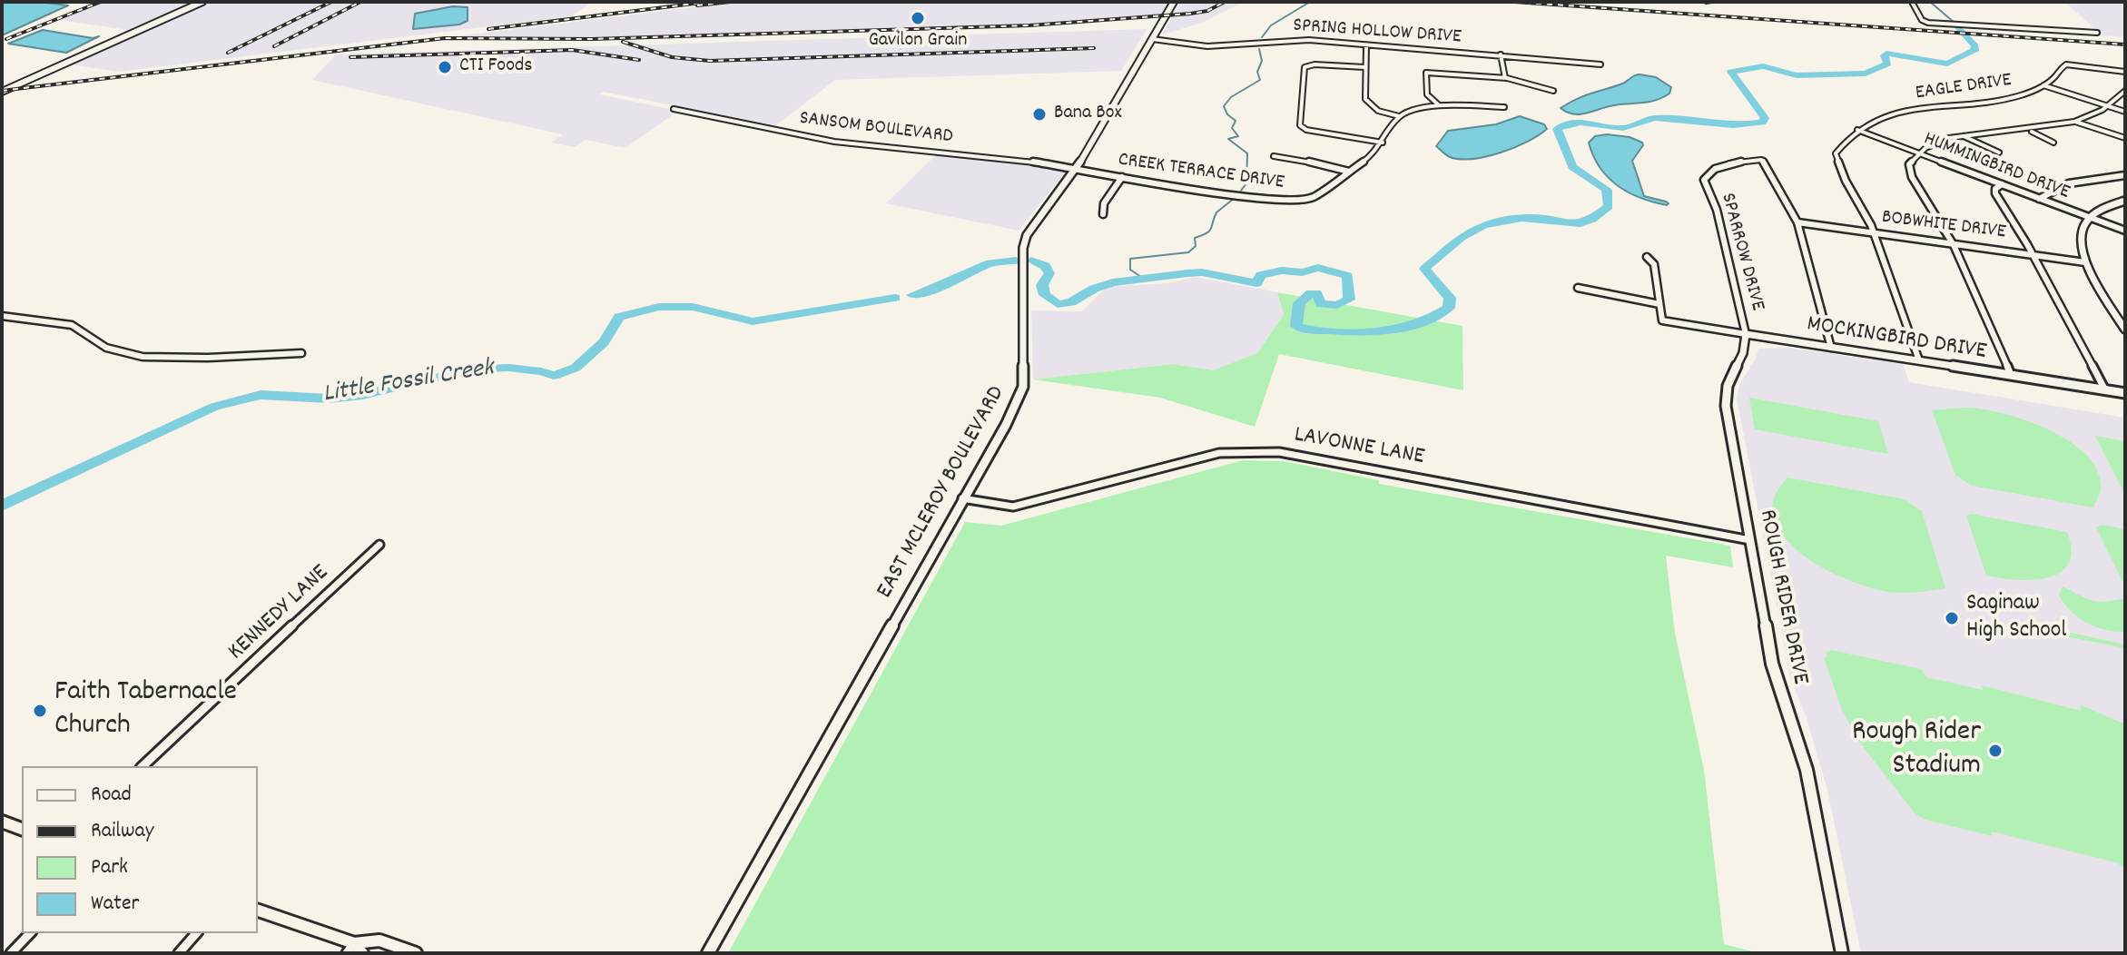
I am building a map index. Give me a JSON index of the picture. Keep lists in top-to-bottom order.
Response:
{
  "streets": {
    "main road": ["MOCKINGBIRD DRIVE", "EAST MCLEROY BOULEVARD", "ROUGH RIDER DRIVE"],
    "street": [
      "SPRING HOLLOW DRIVE",
      "EAGLE DRIVE",
      "SANSOM BOULEVARD",
      "HUMMINGBIRD DRIVE",
      "CREEK TERRACE DRIVE",
      "BOBWHITE DRIVE",
      "SPARROW DRIVE",
      "LAVONNE LANE",
      "KENNEDY LANE"
    ]
  },
  "crossings": [
    ["SPRING HOLLOW DRIVE", "EAST MCLEROY BOULEVARD"],
    ["EAGLE DRIVE", "HUMMINGBIRD DRIVE"],
    ["SANSOM BOULEVARD", "CREEK TERRACE DRIVE"],
    ["SANSOM BOULEVARD", "EAST MCLEROY BOULEVARD"],
    ["CREEK TERRACE DRIVE", "EAST MCLEROY BOULEVARD"],
    ["BOBWHITE DRIVE", "SPARROW DRIVE"],
    ["SPARROW DRIVE", "MOCKINGBIRD DRIVE"],
    ["SPARROW DRIVE", "ROUGH RIDER DRIVE"],
    ["MOCKINGBIRD DRIVE", "ROUGH RIDER DRIVE"],
    ["LAVONNE LANE", "EAST MCLEROY BOULEVARD"],
    ["LAVONNE LANE", "ROUGH RIDER DRIVE"]
  ],
  "water": ["Little Fossil Creek"],
  "places": [
    "Gavilon Grain",
    "CTI Foods",
    "Bana Box",
    "Saginaw High School",
    "Faith Tabernacle Church",
    "Rough Rider Stadium"
  ],
  "legend": [
    "Road",
    "Railway",
    "Park",
    "Water"
  ]
}
